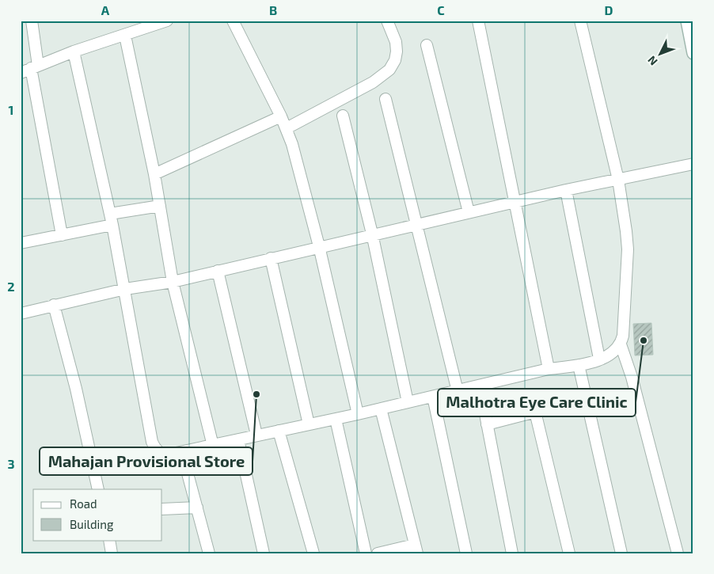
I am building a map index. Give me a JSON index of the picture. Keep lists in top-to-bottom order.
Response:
{
  "places": ["Malhotra Eye Care Clinic", "Mahajan Provisional Store"],
  "legend": ["Road", "Building"],
  "north": "bottom left",
  "grid": {
    "columns": [
      "A",
      "B",
      "C",
      "D"
    ],
    "rows": ["1", "2", "3"]
  }
}
